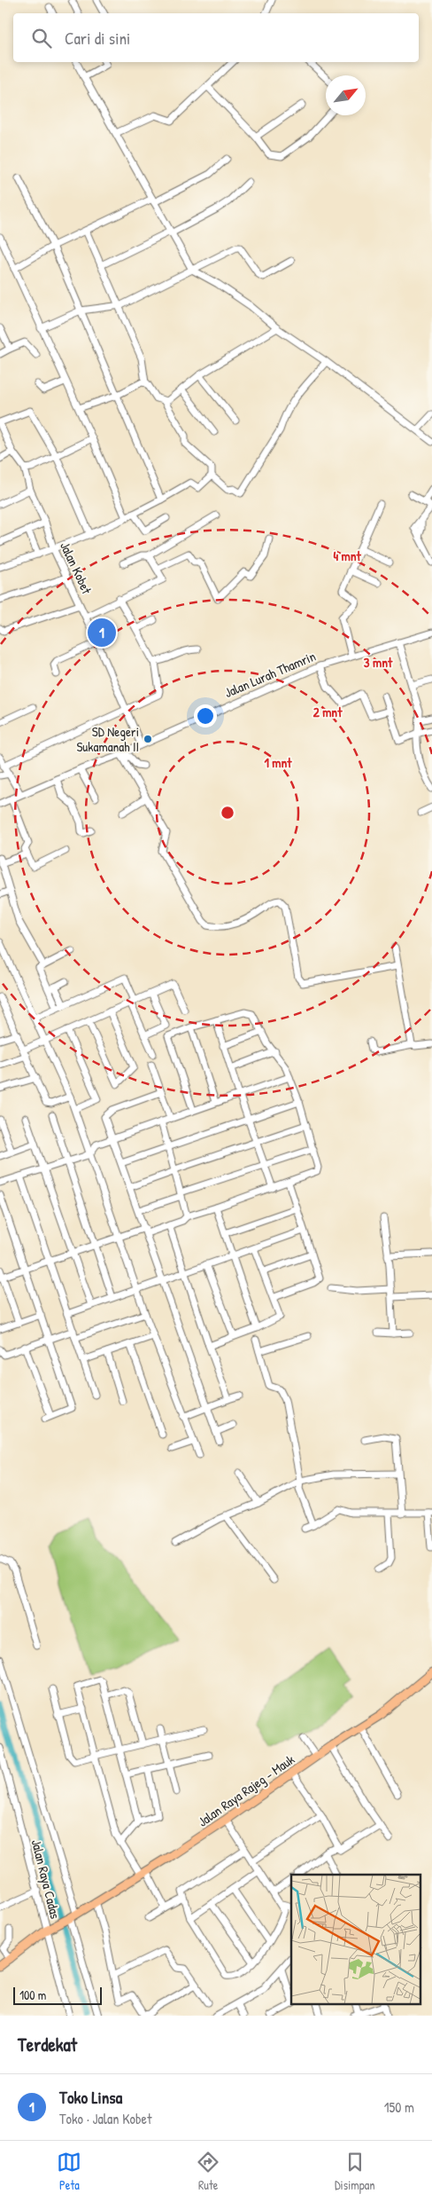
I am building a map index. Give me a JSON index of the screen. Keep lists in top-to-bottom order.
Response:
{
  "streets": {
    "main road": ["Jalan Raya Rajeg - Mauk"],
    "street": ["Jalan Kobet", "Jalan Lurah Thamrin", "Jalan Raya Cadas"]
  },
  "crossings": [
    ["Jalan Kobet", "Jalan Lurah Thamrin"],
    ["Jalan Raya Rajeg - Mauk", "Jalan Raya Cadas"]
  ],
  "places": ["SD Negeri Sukamanah II"],
  "scale_bar": "100 m",
  "north": "top right",
  "page": {
    "search": "Cari di sini",
    "pins": "1",
    "scale": "100 m",
    "heading": "Terdekat",
    "list": [
      {
        "mark": "1",
        "name": "Toko Linsa",
        "note": "Toko · Jalan Kobet",
        "value": "150 m"
      }
    ],
    "nav": ["Peta", "Rute", "Disimpan"]
  },
  "rings": [
    "4 mnt",
    "3 mnt",
    "2 mnt",
    "1 mnt"
  ]
}
